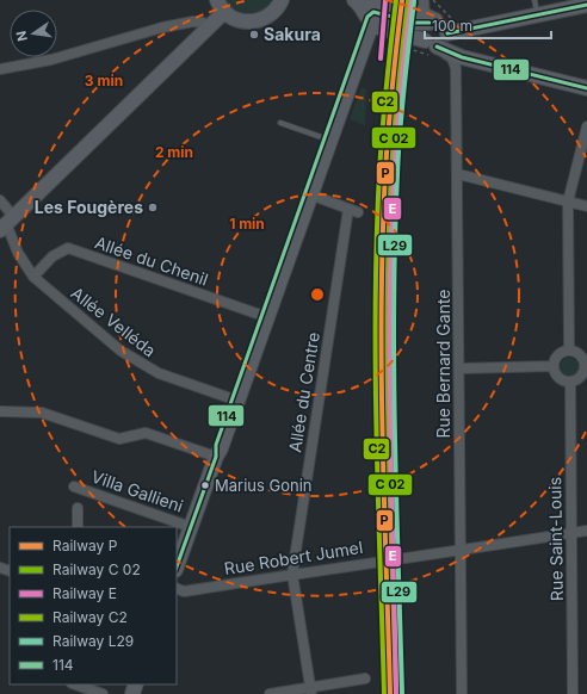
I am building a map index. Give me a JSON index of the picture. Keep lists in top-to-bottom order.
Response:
{
  "streets": {
    "street": [
      "Allée du Chenil",
      "Allée Velléda",
      "Rue Bernard Gante",
      "Allée du Centre",
      "Villa Gallieni",
      "Rue Saint-Louis",
      "Rue Robert Jumel"
    ]
  },
  "crossings": [
    ["Allée du Chenil", "Allée Velléda"],
    ["Rue Bernard Gante", "Rue Robert Jumel"],
    ["Allée du Centre", "Rue Robert Jumel"],
    ["Rue Saint-Louis", "Rue Robert Jumel"]
  ],
  "places": ["Sakura", "Les Fougères", "Marius Gonin"],
  "lines": [
    "rail line P",
    "rail line E",
    "rail line C2",
    "rail line L29",
    "transit line 114"
  ],
  "legend": [
    "Railway P",
    "Railway C 02",
    "Railway E",
    "Railway C2",
    "Railway L29",
    "114"
  ],
  "scale_bar": "100 m",
  "north": "left",
  "rings": ["3 min", "2 min", "1 min"]
}
